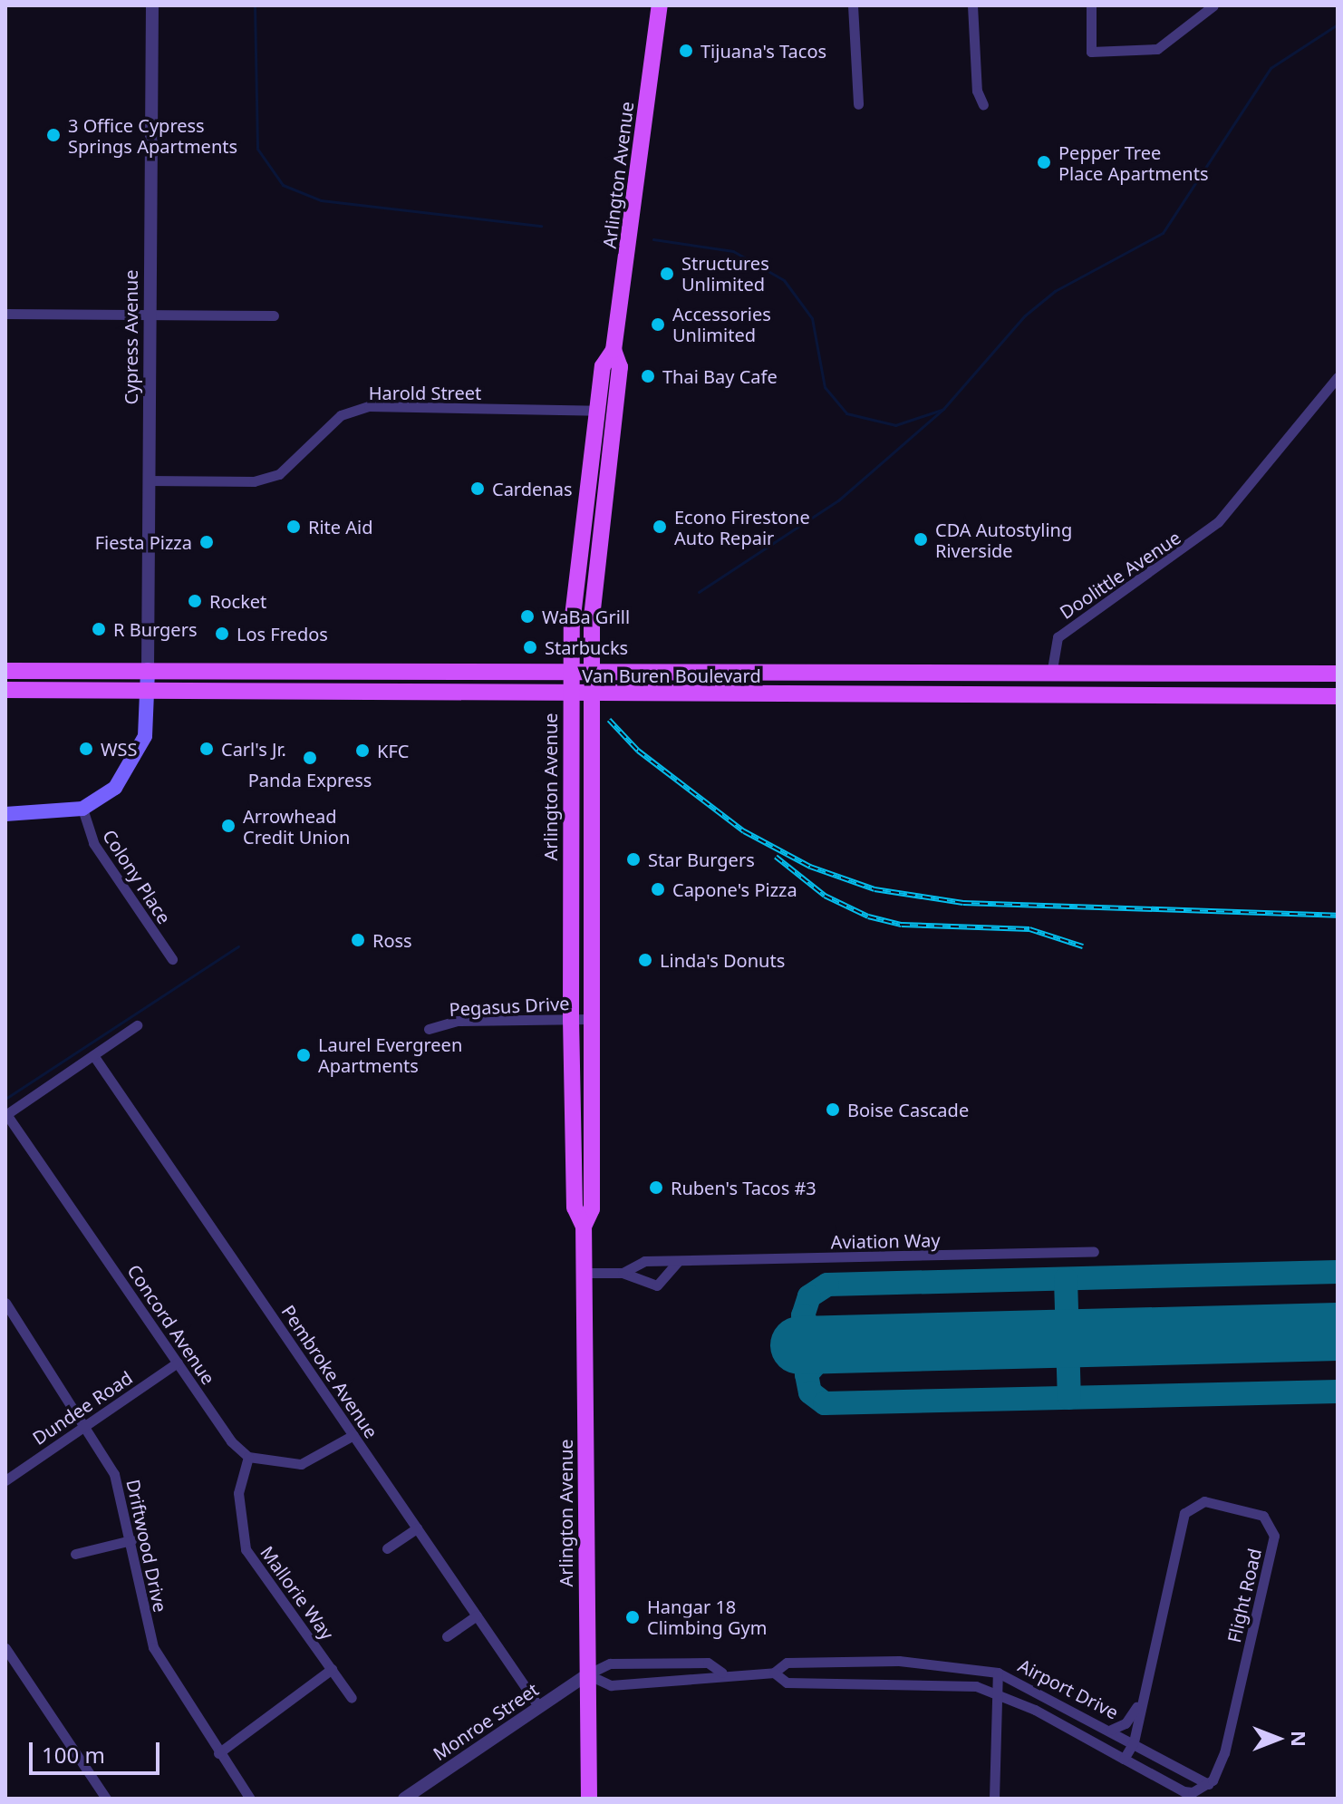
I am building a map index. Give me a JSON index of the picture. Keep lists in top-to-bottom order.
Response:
{
  "streets": {
    "main road": ["Arlington Avenue", "Van Buren Boulevard"],
    "street": [
      "Cypress Avenue",
      "Harold Street",
      "Doolittle Avenue",
      "Colony Place",
      "Pegasus Drive",
      "Aviation Way",
      "Concord Avenue",
      "Pembroke Avenue",
      "Dundee Road",
      "Driftwood Drive",
      "Mallorie Way",
      "Flight Road",
      "Airport Drive",
      "Monroe Street"
    ]
  },
  "crossings": [
    ["Arlington Avenue", "Harold Street"],
    ["Arlington Avenue", "Van Buren Boulevard"],
    ["Arlington Avenue", "Pegasus Drive"],
    ["Arlington Avenue", "Aviation Way"],
    ["Arlington Avenue", "Airport Drive"],
    ["Arlington Avenue", "Monroe Street"],
    ["Cypress Avenue", "Harold Street"],
    ["Cypress Avenue", "Van Buren Boulevard"],
    ["Doolittle Avenue", "Van Buren Boulevard"],
    ["Concord Avenue", "Dundee Road"],
    ["Concord Avenue", "Mallorie Way"],
    ["Pembroke Avenue", "Monroe Street"],
    ["Dundee Road", "Driftwood Drive"],
    ["Flight Road", "Airport Drive"],
    ["Airport Drive", "Monroe Street"]
  ],
  "places": [
    "Tijuana's Tacos",
    "3 Office Cypress Springs Apartments",
    "Pepper Tree Place Apartments",
    "Structures Unlimited",
    "Accessories Unlimited",
    "Thai Bay Cafe",
    "Cardenas",
    "Rite Aid",
    "Econo Firestone Auto Repair",
    "CDA Autostyling Riverside",
    "Fiesta Pizza",
    "Rocket",
    "WaBa Grill",
    "R Burgers",
    "Los Fredos",
    "Starbucks",
    "WSS",
    "Carl's Jr.",
    "KFC",
    "Panda Express",
    "Arrowhead Credit Union",
    "Star Burgers",
    "Capone's Pizza",
    "Ross",
    "Linda's Donuts",
    "Laurel Evergreen Apartments",
    "Boise Cascade",
    "Ruben's Tacos #3",
    "Hangar 18 Climbing Gym"
  ],
  "scale_bar": "100 m",
  "north": "right"
}
